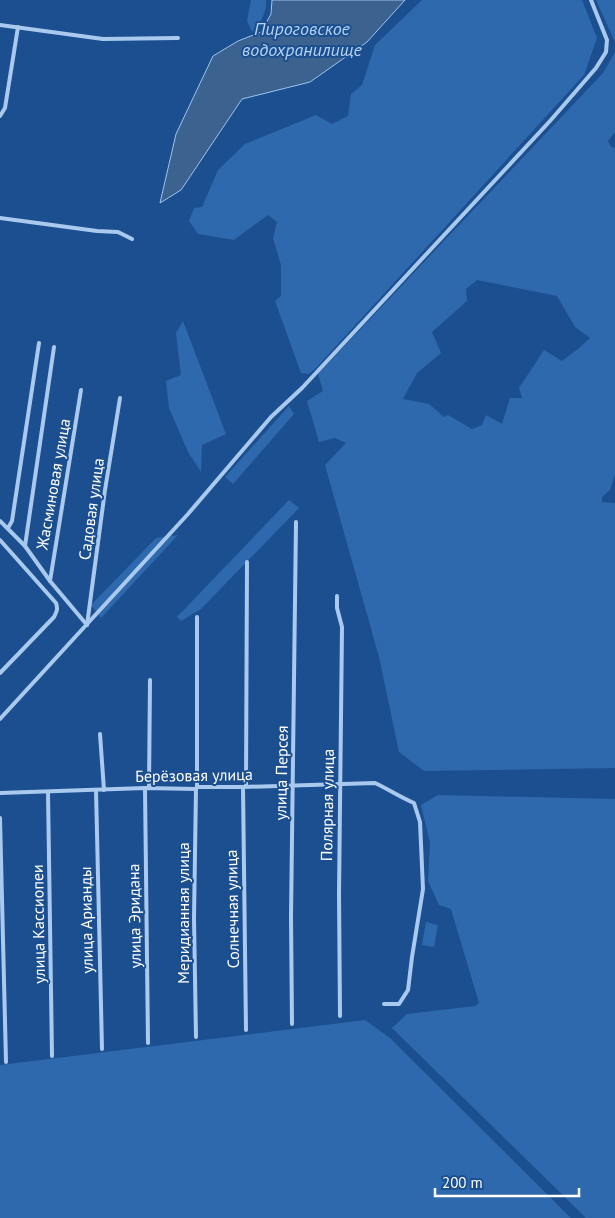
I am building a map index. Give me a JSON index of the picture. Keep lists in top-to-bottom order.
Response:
{
  "streets": {
    "street": [
      "Жасминовая улица",
      "Садовая улица",
      "улица Персея",
      "Берёзовая улица",
      "Полярная улица",
      "Солнечная улица",
      "Меридианная улица",
      "улица Эридана",
      "улица Арианды",
      "улица Кассиопеи"
    ]
  },
  "crossings": [
    ["улица Персея", "Берёзовая улица"],
    ["Берёзовая улица", "Полярная улица"],
    ["Берёзовая улица", "Солнечная улица"],
    ["Берёзовая улица", "Меридианная улица"],
    ["Берёзовая улица", "улица Эридана"],
    ["Берёзовая улица", "улица Арианды"],
    ["Берёзовая улица", "улица Кассиопеи"]
  ],
  "water": ["Пироговское водохранилище"],
  "scale_bar": "200 m"
}
